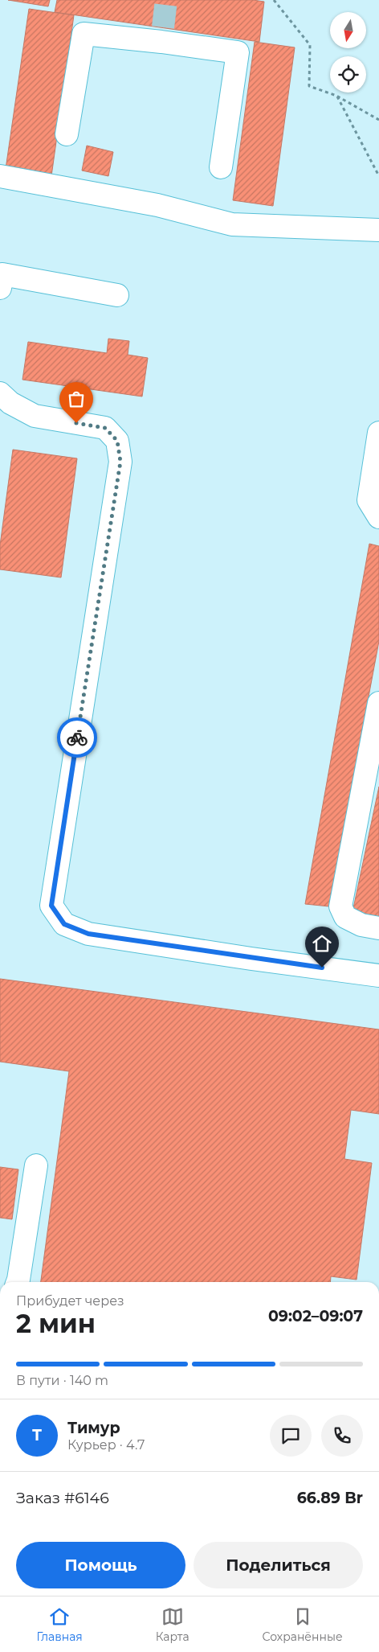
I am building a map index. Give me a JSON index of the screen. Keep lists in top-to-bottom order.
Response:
{
  "north": "bottom",
  "page": {
    "heading": ["2 мин", "Прибудет через", "09:02–09:07"],
    "panel": [
      "Тимур",
      "Курьер · 4.7",
      "Заказ #6146",
      "66.89 Br"
    ],
    "bar": "В пути · 140 m",
    "round": "Т",
    "buttons": ["Помощь", "Поделиться"],
    "tabs": ["Главная", "Карта", "Сохранённые"]
  }
}
